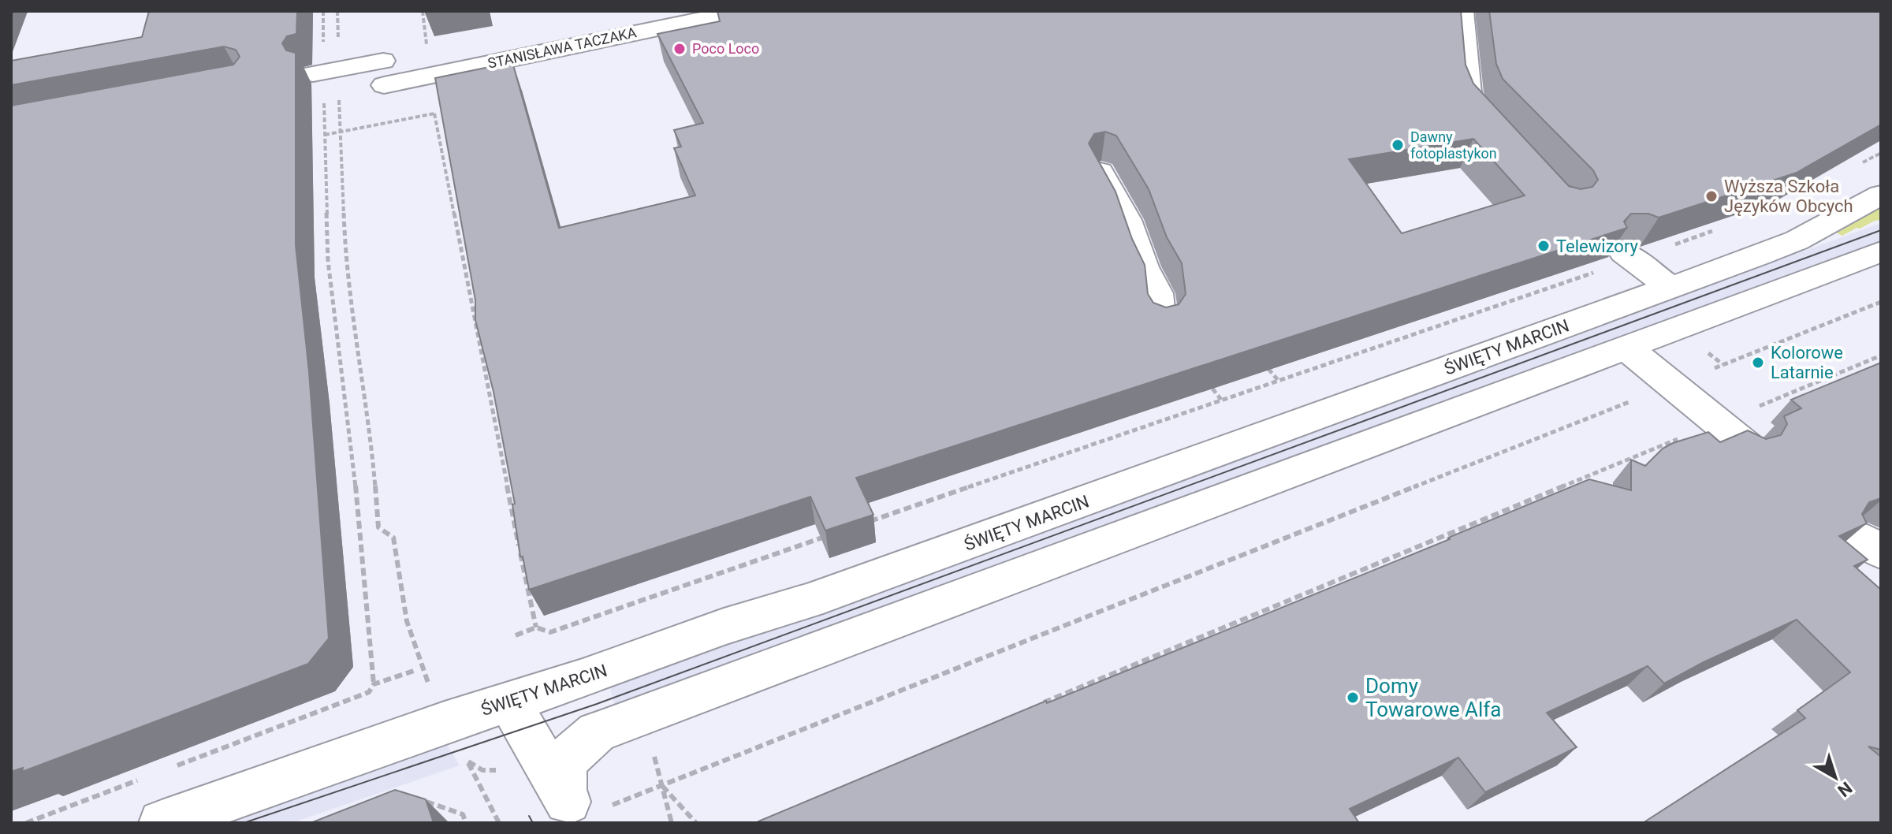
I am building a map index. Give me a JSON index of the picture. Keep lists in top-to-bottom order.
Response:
{
  "streets": {
    "street": ["STANISŁAWA TACZAKA", "ŚWIĘTY MARCIN"]
  },
  "places": [
    "Poco Loco",
    "Dawny fotoplastykon",
    "Wyższa Szkoła Języków Obcych",
    "Telewizory",
    "Kolorowe Latarnie",
    "Domy Towarowe Alfa"
  ],
  "north": "bottom right"
}
